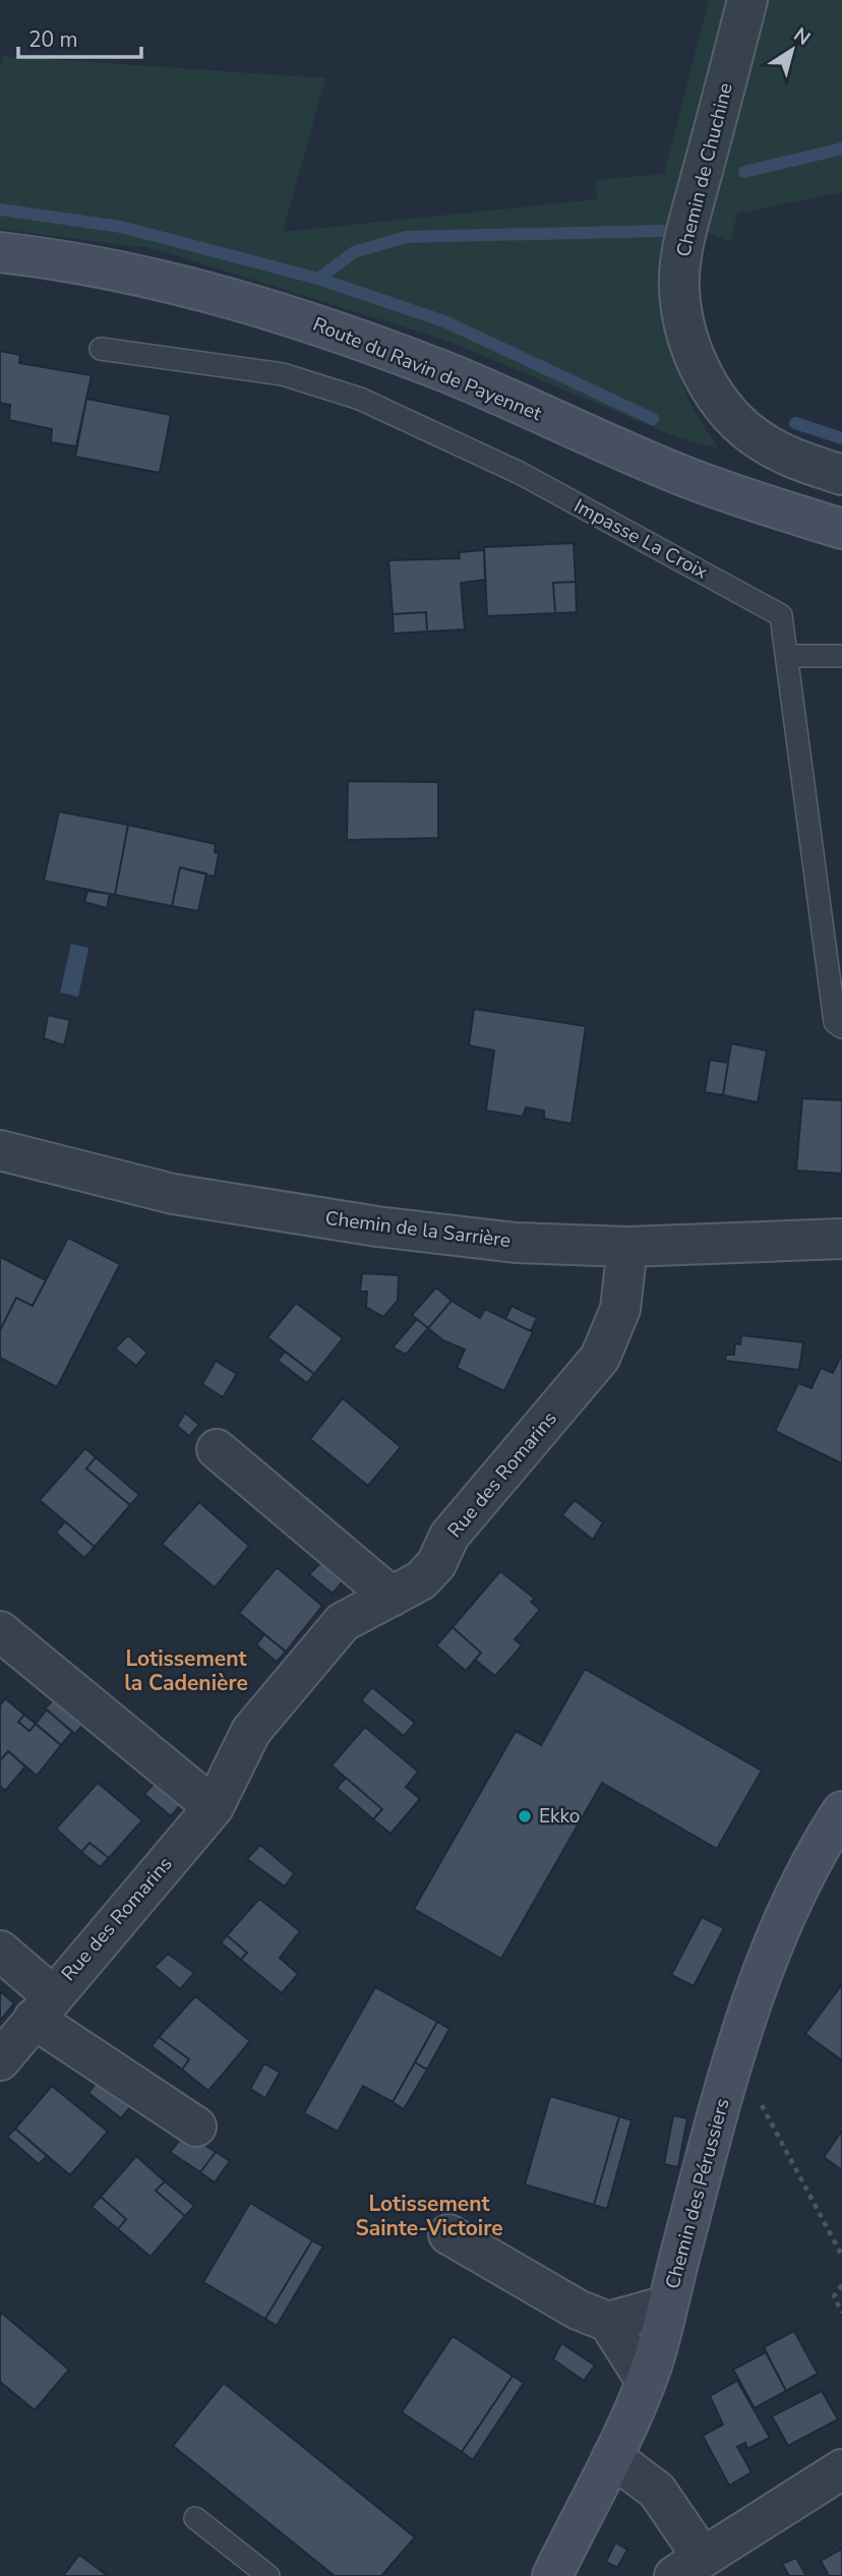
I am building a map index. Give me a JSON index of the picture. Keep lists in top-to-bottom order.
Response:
{
  "streets": {
    "street": [
      "Chemin de Chuchine",
      "Route du Ravin de Payennet",
      "Chemin de la Sarrière",
      "Rue des Romarins",
      "Chemin des Pérussiers"
    ],
    "lane": ["Impasse La Croix"]
  },
  "crossings": [
    ["Chemin de la Sarrière", "Rue des Romarins"]
  ],
  "districts": ["Lotissement la Cadenière", "Lotissement Sainte-Victoire"],
  "places": ["Ekko"],
  "scale_bar": "20 m",
  "north": "top right"
}
